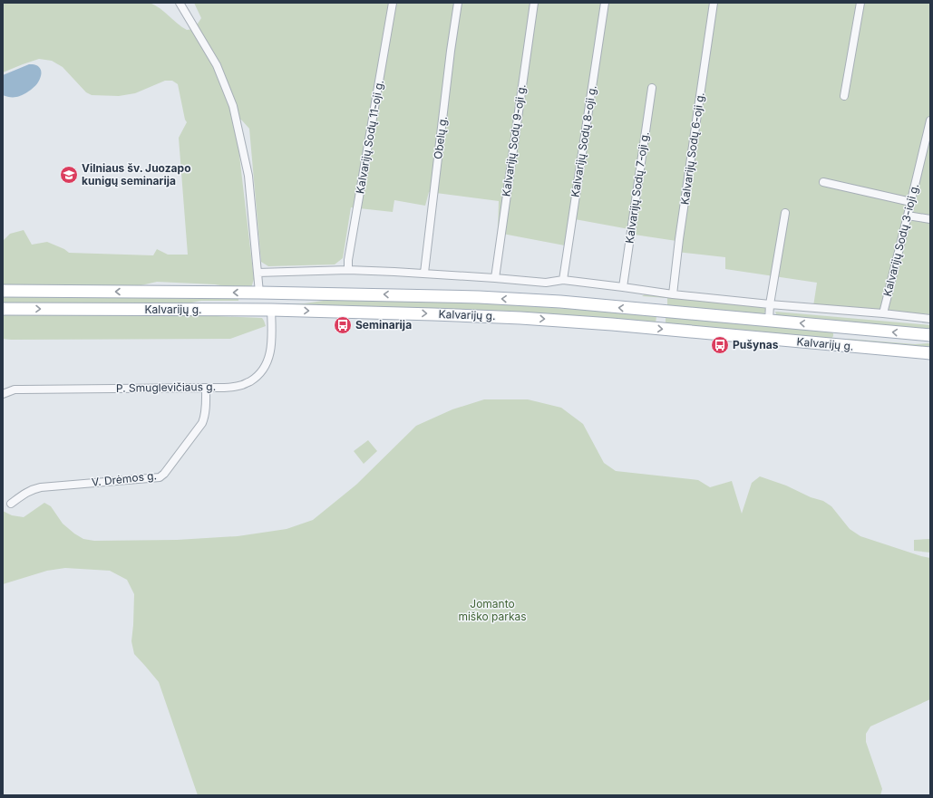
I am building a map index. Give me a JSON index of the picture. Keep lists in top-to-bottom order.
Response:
{
  "streets": {
    "main road": ["Kalvarijų g."],
    "street": [
      "Kalvarijų Sodų 11-oji g.",
      "Obelų g.",
      "Kalvarijų Sodų 9-oji g.",
      "Kalvarijų Sodų 8-oji g.",
      "Kalvarijų Sodų 6-oji g.",
      "Kalvarijų Sodų 7-oji g.",
      "Kalvarijų Sodų 3-ioji g.",
      "P. Smuglevičiaus g.",
      "V. Drėmos g."
    ]
  },
  "crossings": [
    ["Kalvarijų g.", "P. Smuglevičiaus g."],
    ["P. Smuglevičiaus g.", "V. Drėmos g."]
  ],
  "parks": ["Jomanto miško parkas"],
  "places": {
    "school or university": ["Vilniaus šv. Juozapo kunigų seminarija"],
    "bus stop": ["Seminarija", "Pušynas"]
  }
}
